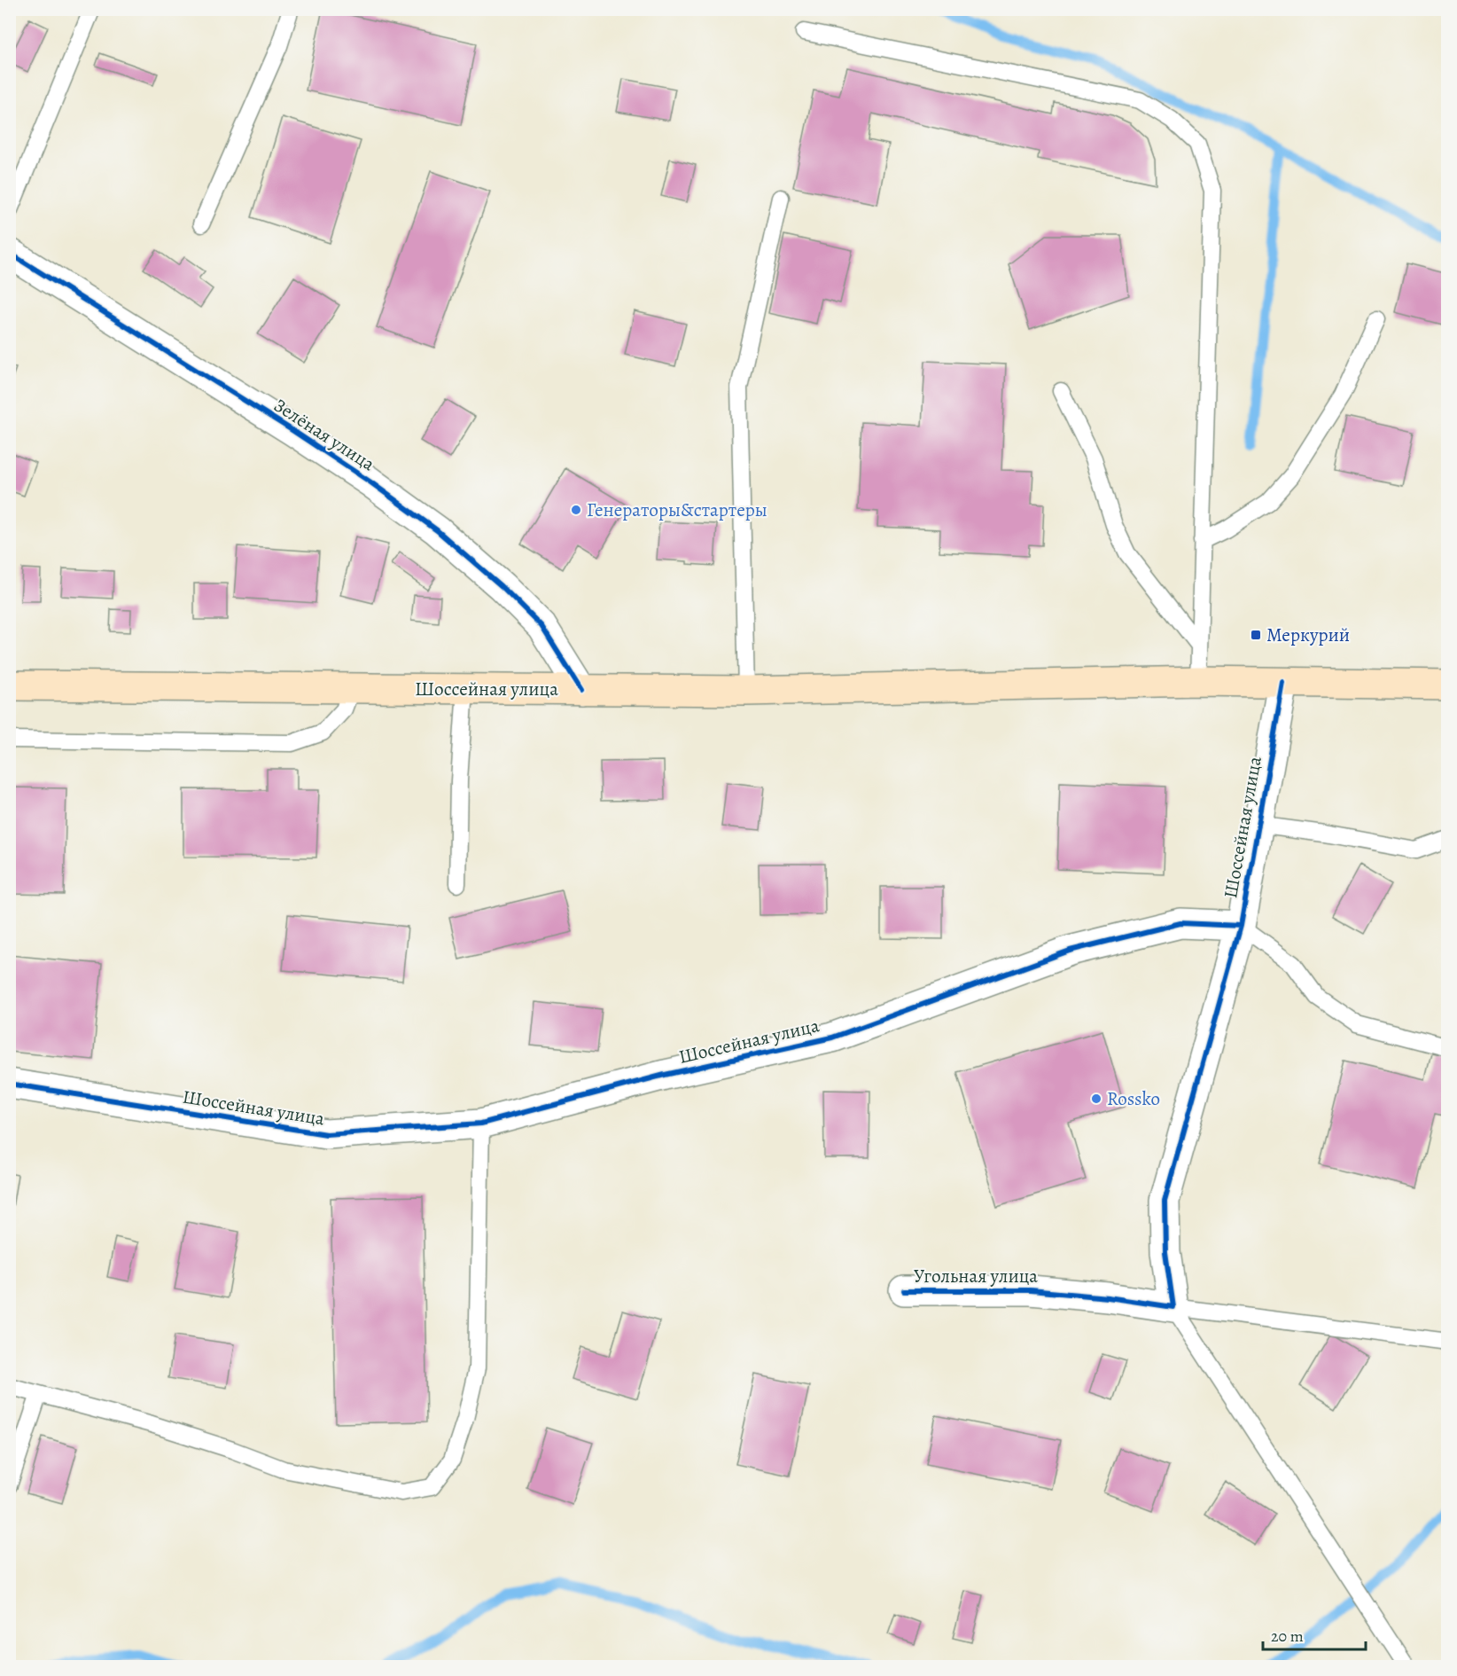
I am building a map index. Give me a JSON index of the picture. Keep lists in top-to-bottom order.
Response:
{
  "streets": {
    "main road": ["Шоссейная улица"],
    "street": ["Зелёная улица", "Угольная улица"]
  },
  "crossings": [
    ["Зелёная улица", "Шоссейная улица"]
  ],
  "places": {
    "other": ["Генераторы&стартеры", "Rossko"],
    "transit": ["Меркурий"]
  },
  "scale_bar": "20 m"
}
